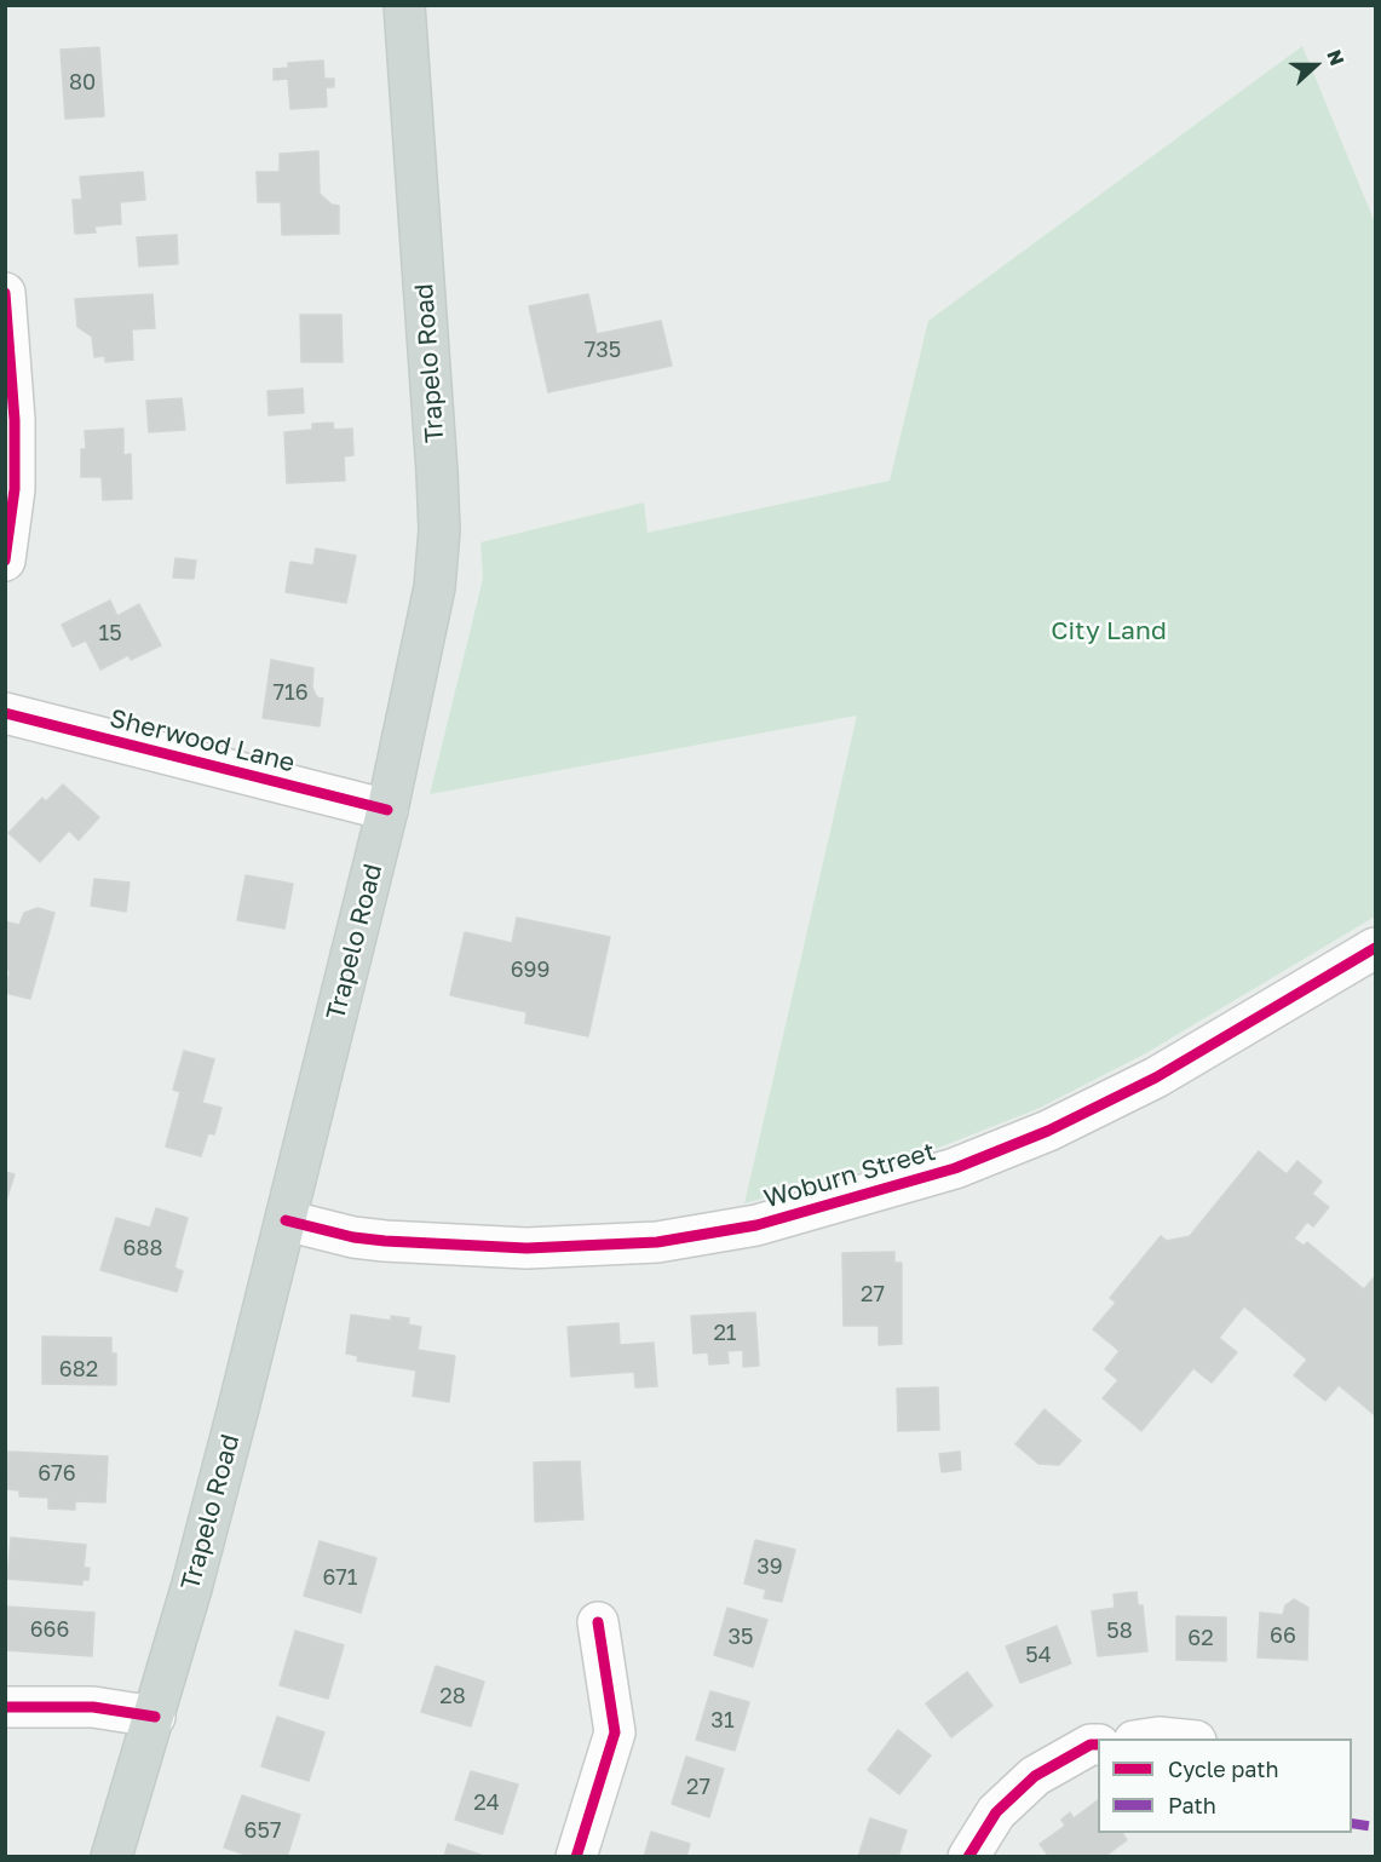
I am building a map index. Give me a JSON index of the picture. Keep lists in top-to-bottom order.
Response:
{
  "streets": {
    "main road": ["Trapelo Road"],
    "street": ["Sherwood Lane", "Woburn Street"]
  },
  "crossings": [
    ["Trapelo Road", "Sherwood Lane"],
    ["Trapelo Road", "Woburn Street"]
  ],
  "parks": ["City Land"],
  "house_numbers": [
    "80",
    "735",
    "15",
    "716",
    "699",
    "688",
    "27",
    "21",
    "682",
    "676",
    "39",
    "671",
    "666",
    "58",
    "66",
    "35",
    "62",
    "54",
    "28",
    "31",
    "27",
    "24",
    "657"
  ],
  "legend": ["Cycle path", "Path"],
  "north": "right"
}
